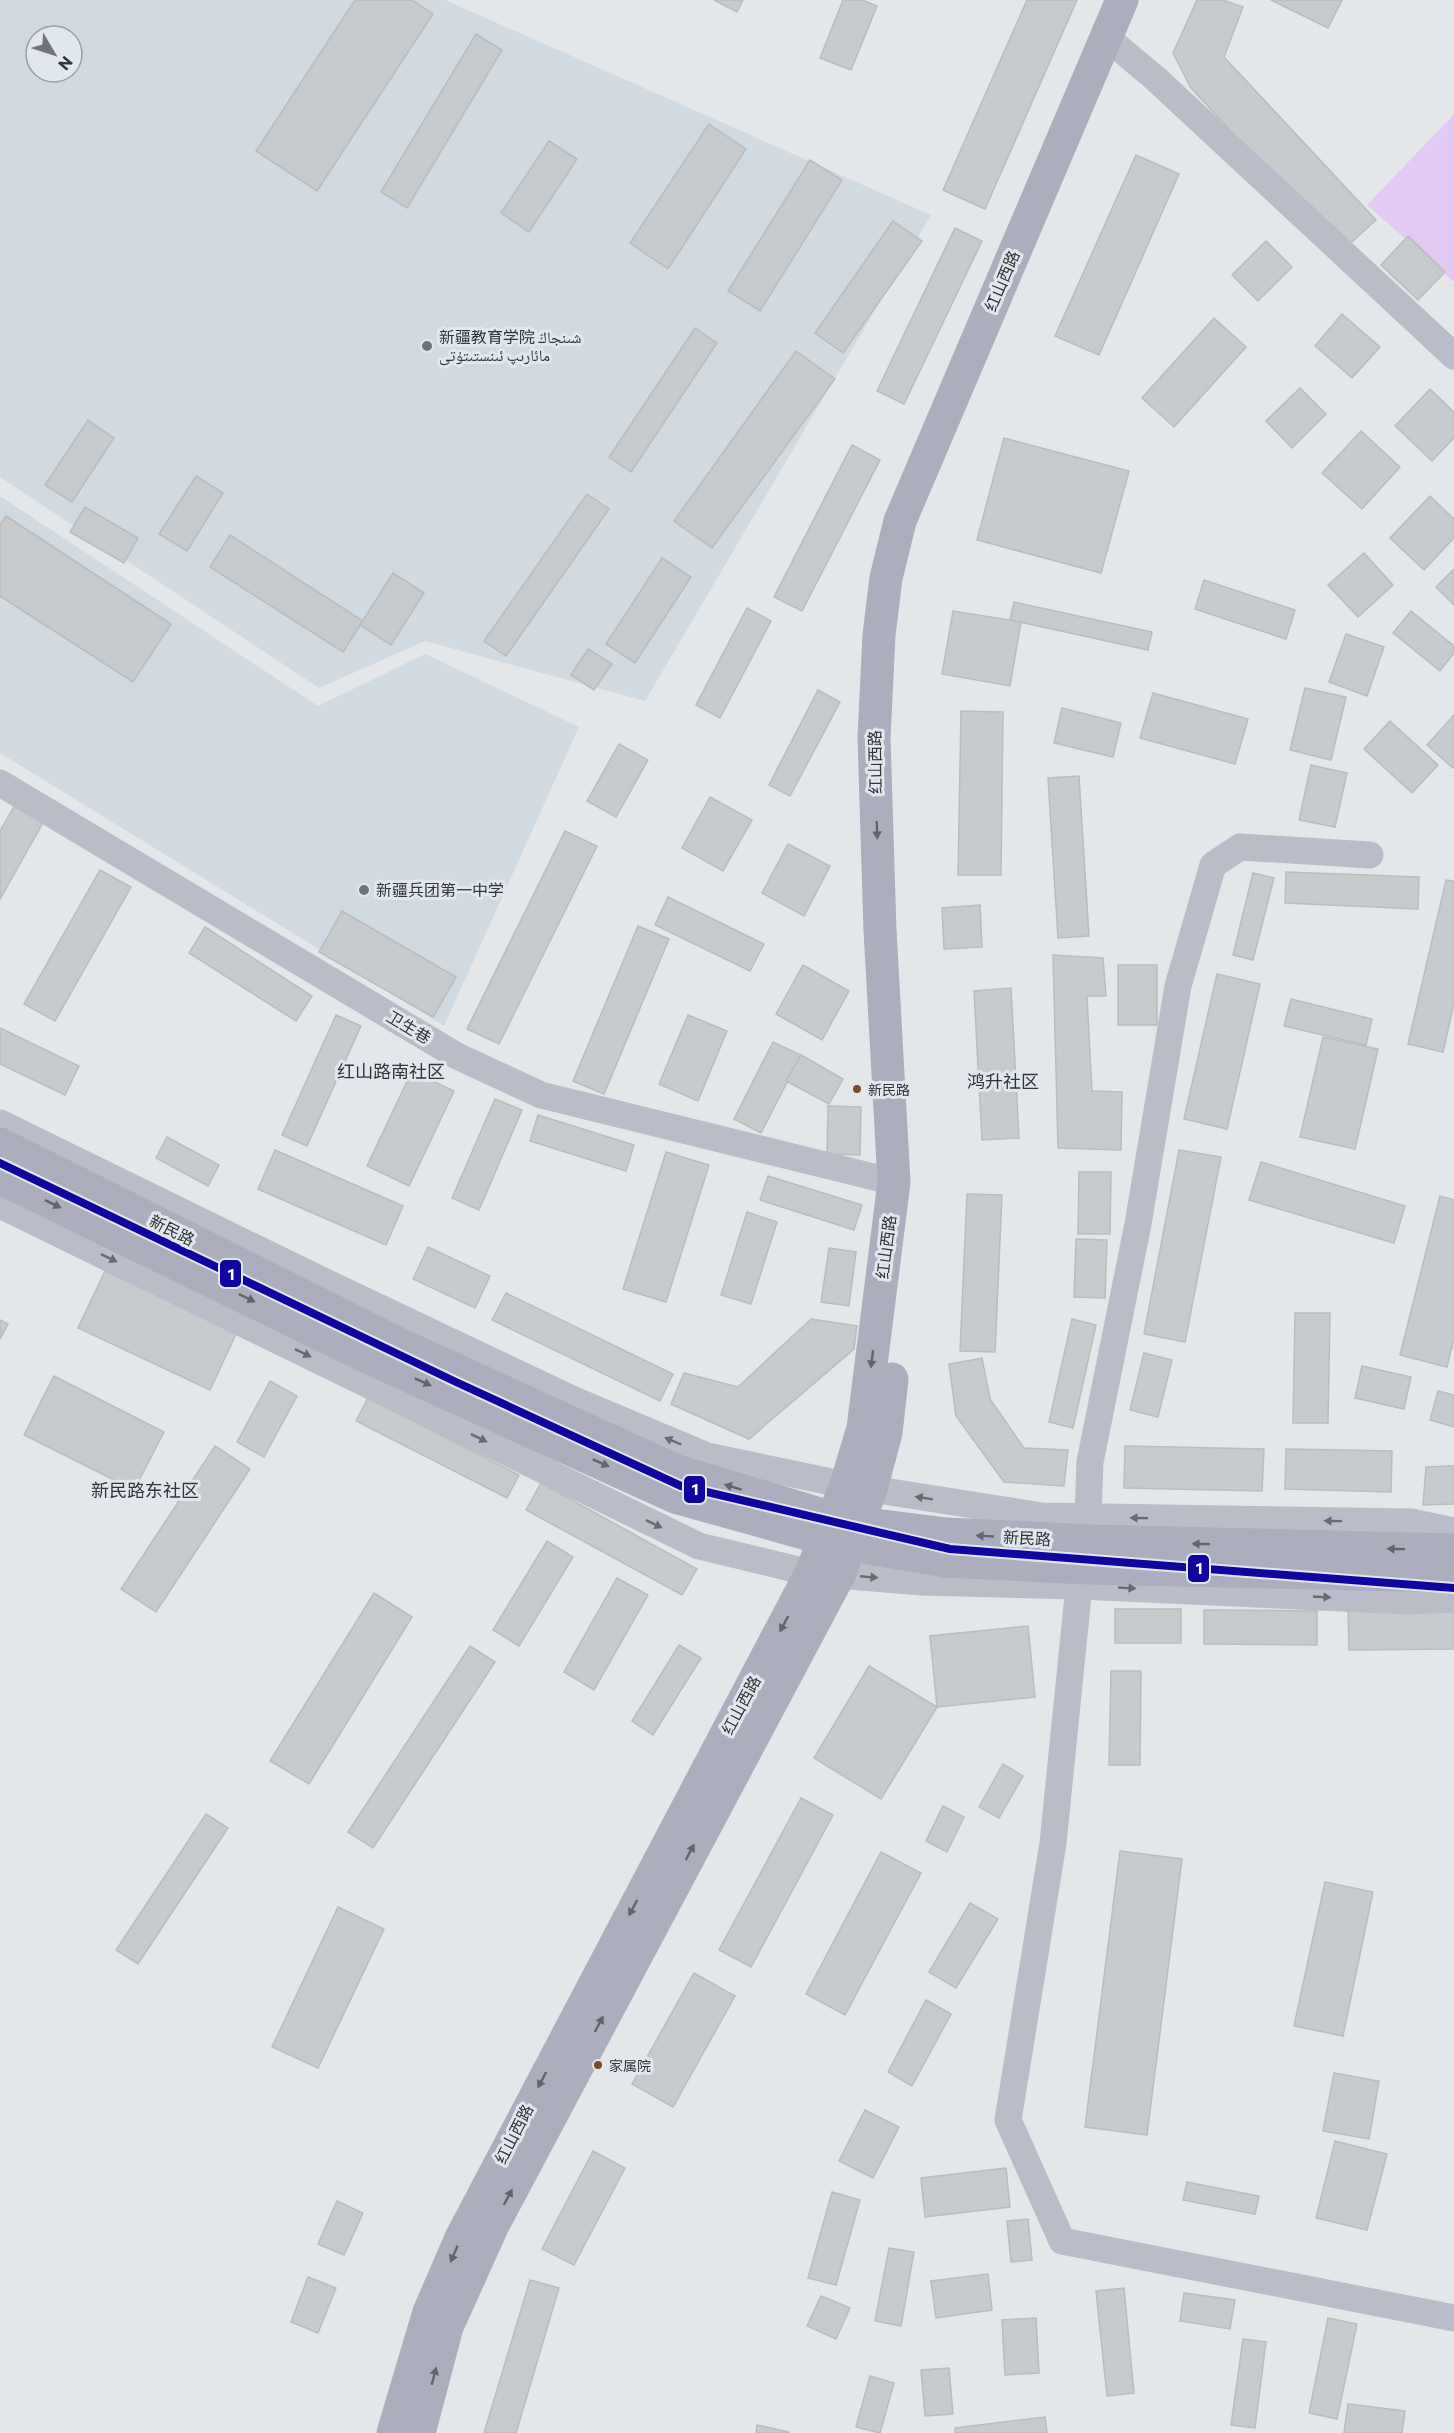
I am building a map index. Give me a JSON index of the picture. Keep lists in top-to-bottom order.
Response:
{
  "streets": {
    "main road": ["红山西路", "新民路"],
    "street": ["卫生巷"]
  },
  "crossings": [
    ["红山西路", "卫生巷"]
  ],
  "districts": ["红山路南社区", "鸿升社区", "新民路东社区"],
  "places": [
    "新疆教育学院 شىنجاڭ مائارىپ ئىنستىتۇتى",
    "新疆兵团第一中学",
    "新民路",
    "家属院"
  ],
  "lines": ["transit line 1"],
  "north": "bottom right"
}
